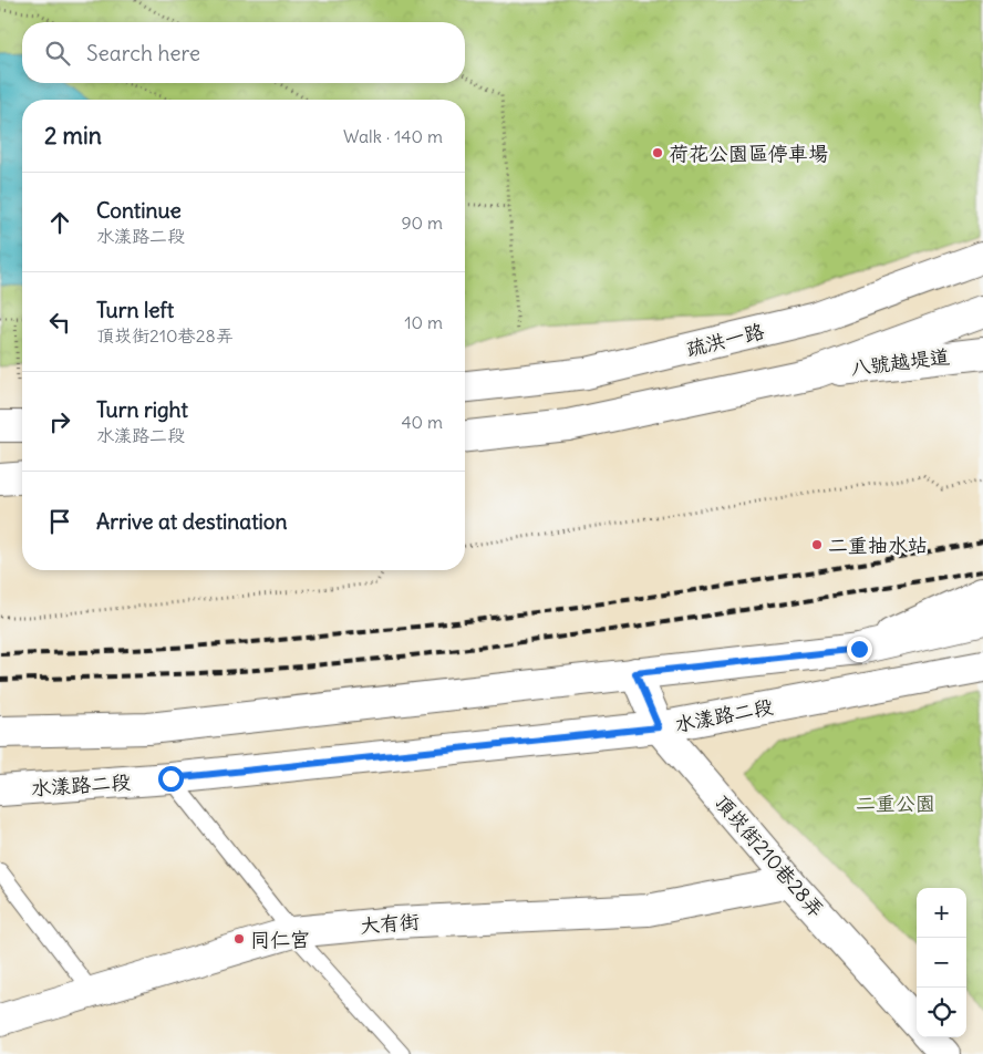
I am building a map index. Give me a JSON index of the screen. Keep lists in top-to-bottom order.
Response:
{
  "streets": {
    "street": [
      "疏洪一路",
      "八號越堤道",
      "水漾路二段",
      "頂崁街210巷28弄",
      "大有街"
    ]
  },
  "crossings": [
    ["水漾路二段", "頂崁街210巷28弄"],
    ["頂崁街210巷28弄", "大有街"]
  ],
  "parks": ["二重公園"],
  "places": ["荷花公園區停車場", "二重抽水站", "同仁宮"],
  "page": {
    "search": "Search here",
    "heading": ["2 min", "Walk · 140 m"],
    "list": [
      ["Continue", "水漾路二段", "90 m"],
      ["Turn left", "頂崁街210巷28弄", "10 m"],
      ["Turn right", "水漾路二段", "40 m"],
      "Arrive at destination"
    ],
    "map_buttons": ["+", "−"]
  }
}
